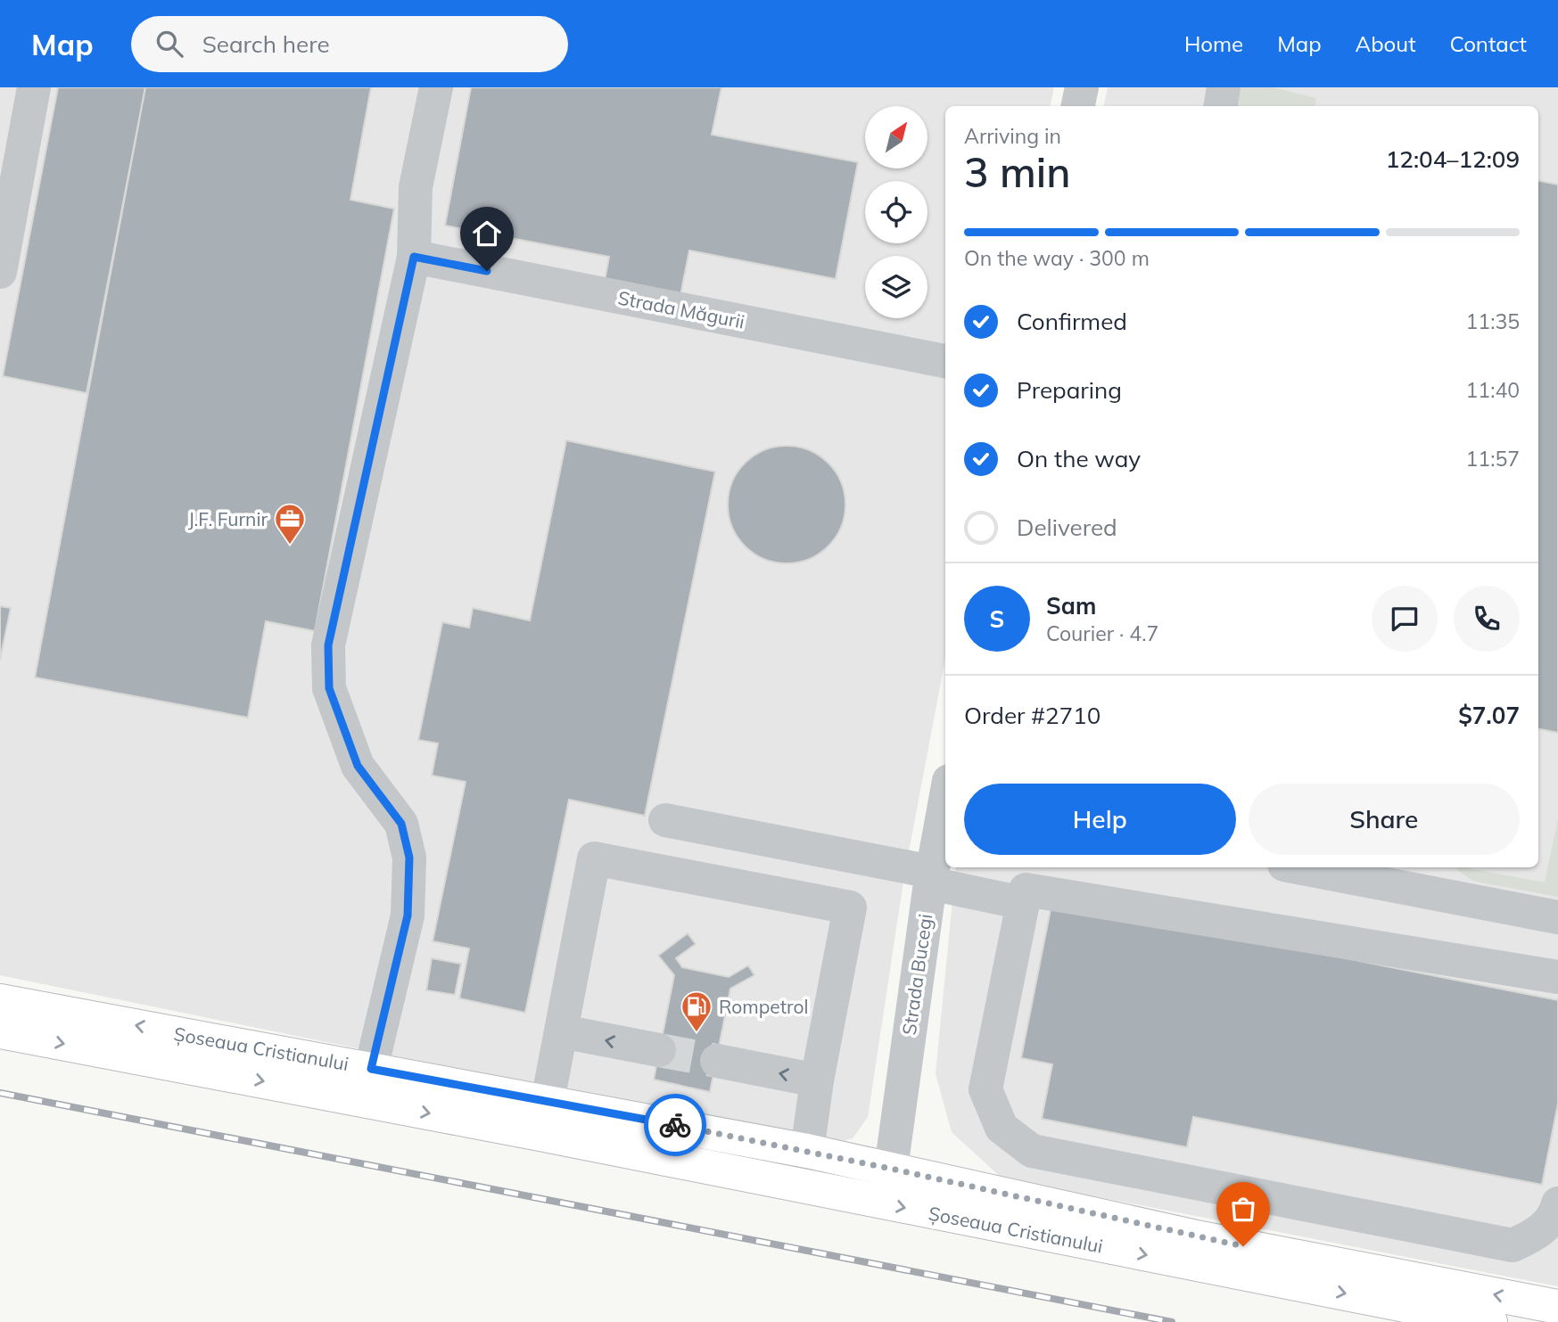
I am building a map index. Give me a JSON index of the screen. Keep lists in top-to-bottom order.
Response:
{
  "streets": {
    "main road": ["Șoseaua Cristianului"],
    "street": ["Strada Măgurii", "Strada Bucegi"]
  },
  "crossings": [
    ["Strada Bucegi", "Șoseaua Cristianului"]
  ],
  "places": {
    "office": ["J.F. Furnir"],
    "fuel station": ["Rompetrol"]
  },
  "north": "top right",
  "page": {
    "header": "Map",
    "search": "Search here",
    "nav": [
      "Home",
      "Map",
      "About",
      "Contact"
    ],
    "heading": ["3 min", "Arriving in", "12:04–12:09"],
    "panel": [
      "Sam",
      "Courier · 4.7",
      "Order #2710",
      "$7.07"
    ],
    "bar": "On the way · 300 m",
    "list": [
      ["Confirmed", "11:35"],
      ["Preparing", "11:40"],
      ["On the way", "11:57"],
      "Delivered"
    ],
    "round": "S",
    "buttons": ["Help", "Share"]
  }
}
